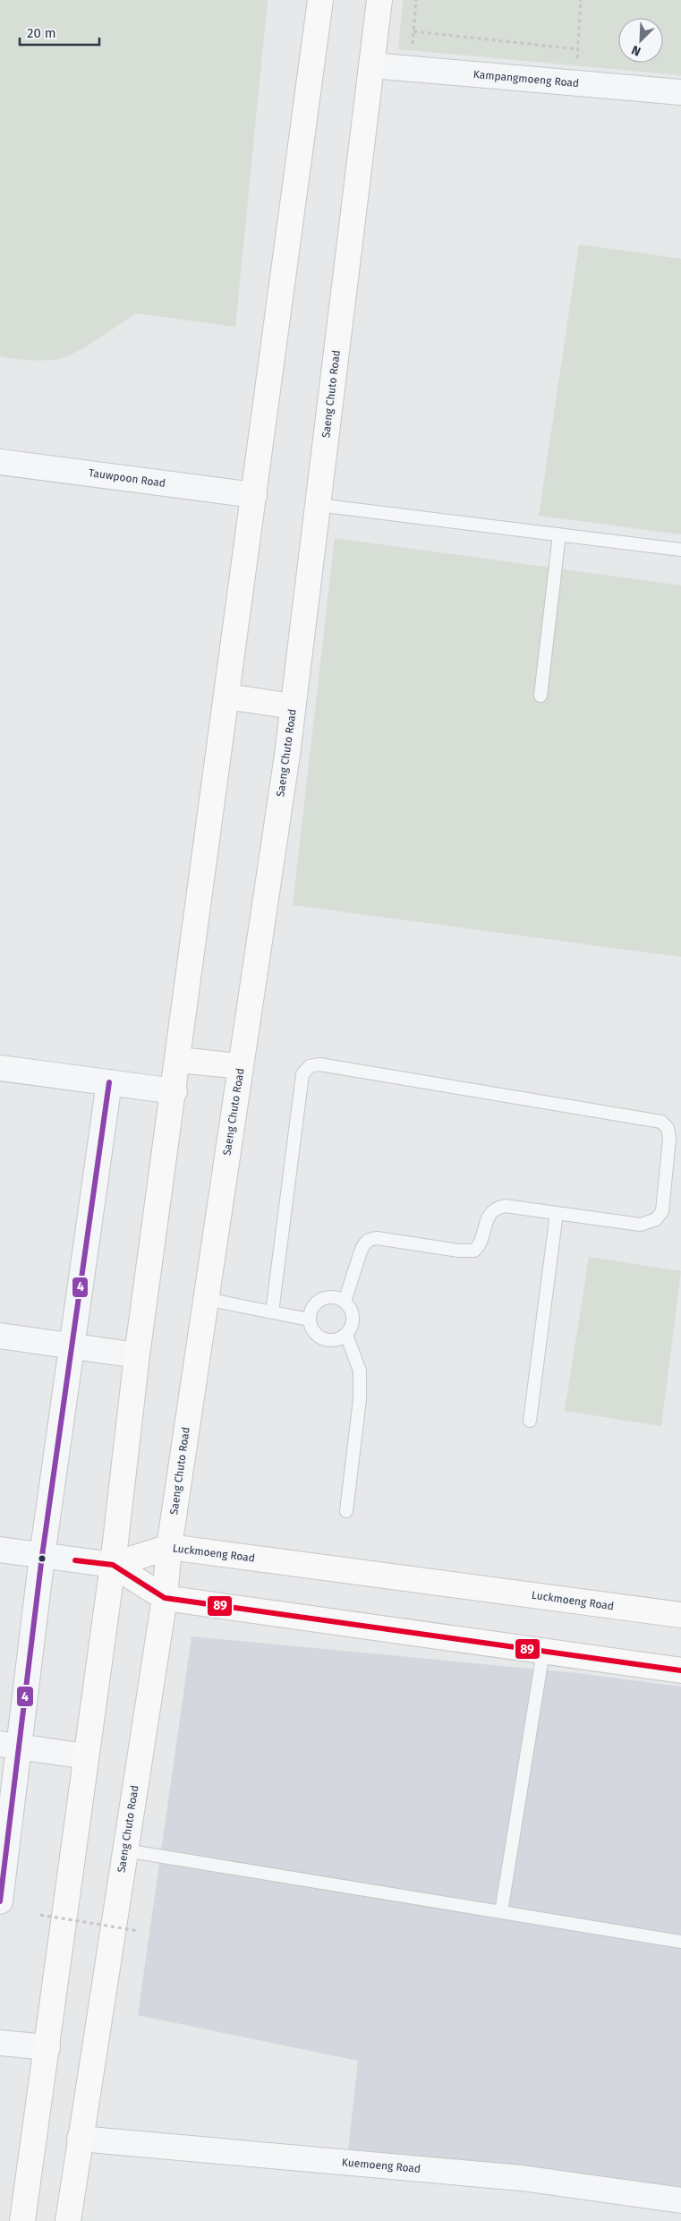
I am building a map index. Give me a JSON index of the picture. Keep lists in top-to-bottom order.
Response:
{
  "streets": {
    "main road": ["Saeng Chuto Road", "Luckmoeng Road"],
    "street": ["Kampangmoeng Road", "Tauwpoon Road", "Kuemoeng Road"]
  },
  "crossings": [
    ["Kampangmoeng Road", "Saeng Chuto Road"],
    ["Saeng Chuto Road", "Luckmoeng Road"],
    ["Saeng Chuto Road", "Kuemoeng Road"]
  ],
  "lines": ["transit line 4", "transit line 89"],
  "scale_bar": "20 m",
  "north": "bottom left"
}
